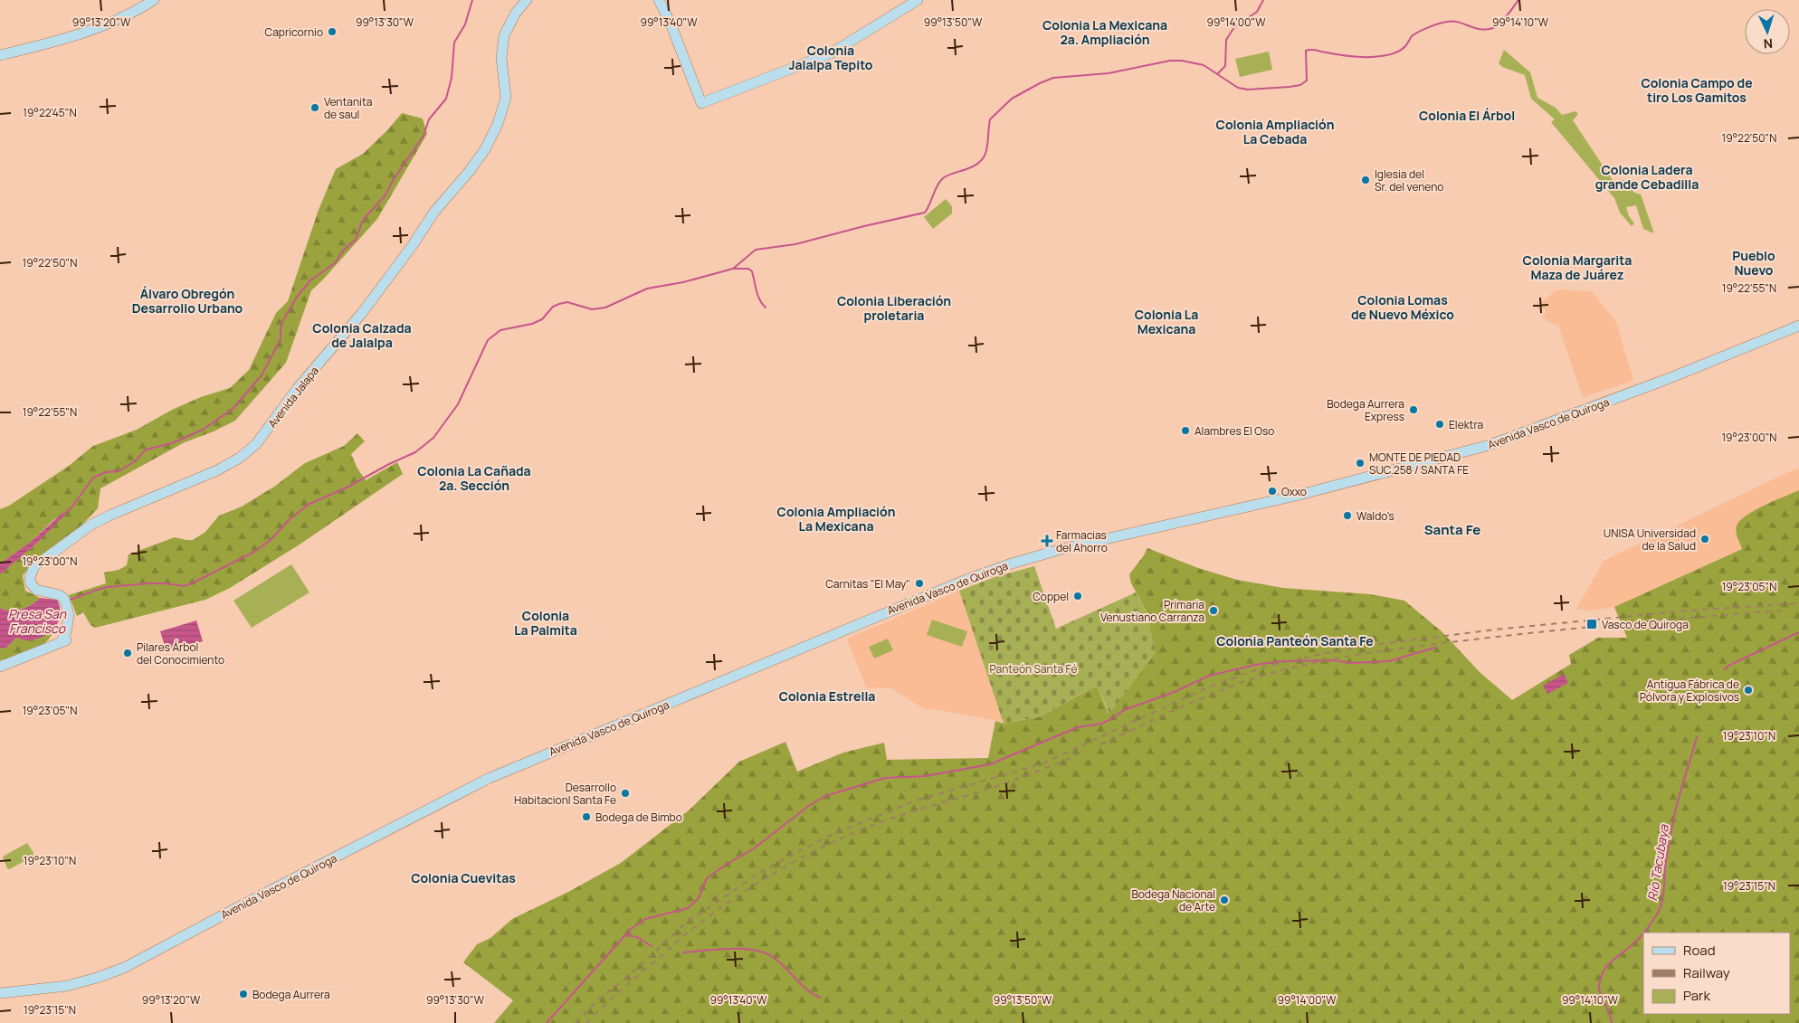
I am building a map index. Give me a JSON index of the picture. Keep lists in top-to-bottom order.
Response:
{
  "streets": {
    "main road": ["Avenida Jalapa", "Avenida Vasco de Quiroga"]
  },
  "districts": [
    "Colonia La Mexicana 2a. Ampliación",
    "Colonia Jalalpa Tepito",
    "Colonia Campo de tiro Los Gamitos",
    "Colonia El Árbol",
    "Colonia Ampliación La Cebada",
    "Colonia Ladera grande Cebadilla",
    "Pueblo Nuevo",
    "Colonia Margarita Maza de Juárez",
    "Álvaro Obregón Desarrollo Urbano",
    "Colonia Lomas de Nuevo México",
    "Colonia Liberación proletaria",
    "Colonia La Mexicana",
    "Colonia Calzada de Jalalpa",
    "Colonia La Cañada 2a. Sección",
    "Colonia Ampliación La Mexicana",
    "Santa Fe",
    "Colonia La Palmita",
    "Colonia Panteón Santa Fe",
    "Colonia Estrella",
    "Colonia Cuevitas"
  ],
  "water": ["Presa San Francisco", "Río Tacubaya"],
  "parks": ["Panteón Santa Fé"],
  "places": {
    "other": [
      "Capricornio",
      "Ventanita de saul",
      "Iglesia del Sr. del veneno",
      "Bodega Aurrera Express",
      "Elektra",
      "Alambres El Oso",
      "MONTE DE PIEDAD SUC.258 / SANTA FE",
      "Oxxo",
      "Waldo's",
      "UNISA Universidad de la Salud",
      "Carnitas \"El May\"",
      "Coppel",
      "Primaria Venustiano Carranza",
      "Pilares Árbol del Conocimiento",
      "Antigua Fábrica de Pólvora y Explosivos",
      "Desarrollo Habitacionl Santa Fe",
      "Bodega de Bimbo",
      "Bodega Nacional de Arte",
      "Bodega Aurrera"
    ],
    "health": ["Farmacias del Ahorro"],
    "transit": ["Vasco de Quiroga"]
  },
  "legend": ["Road", "Railway", "Park"],
  "north": "bottom",
  "coordinates": [
    "99°13'20\"W",
    "99°13'30\"W",
    "99°13'40\"W",
    "99°13'50\"W",
    "99°14'00\"W",
    "99°14'10\"W",
    "19°22'45\"N",
    "19°22'50\"N",
    "19°22'55\"N",
    "19°23'00\"N",
    "19°23'05\"N",
    "19°23'10\"N",
    "19°23'15\"N"
  ]
}
